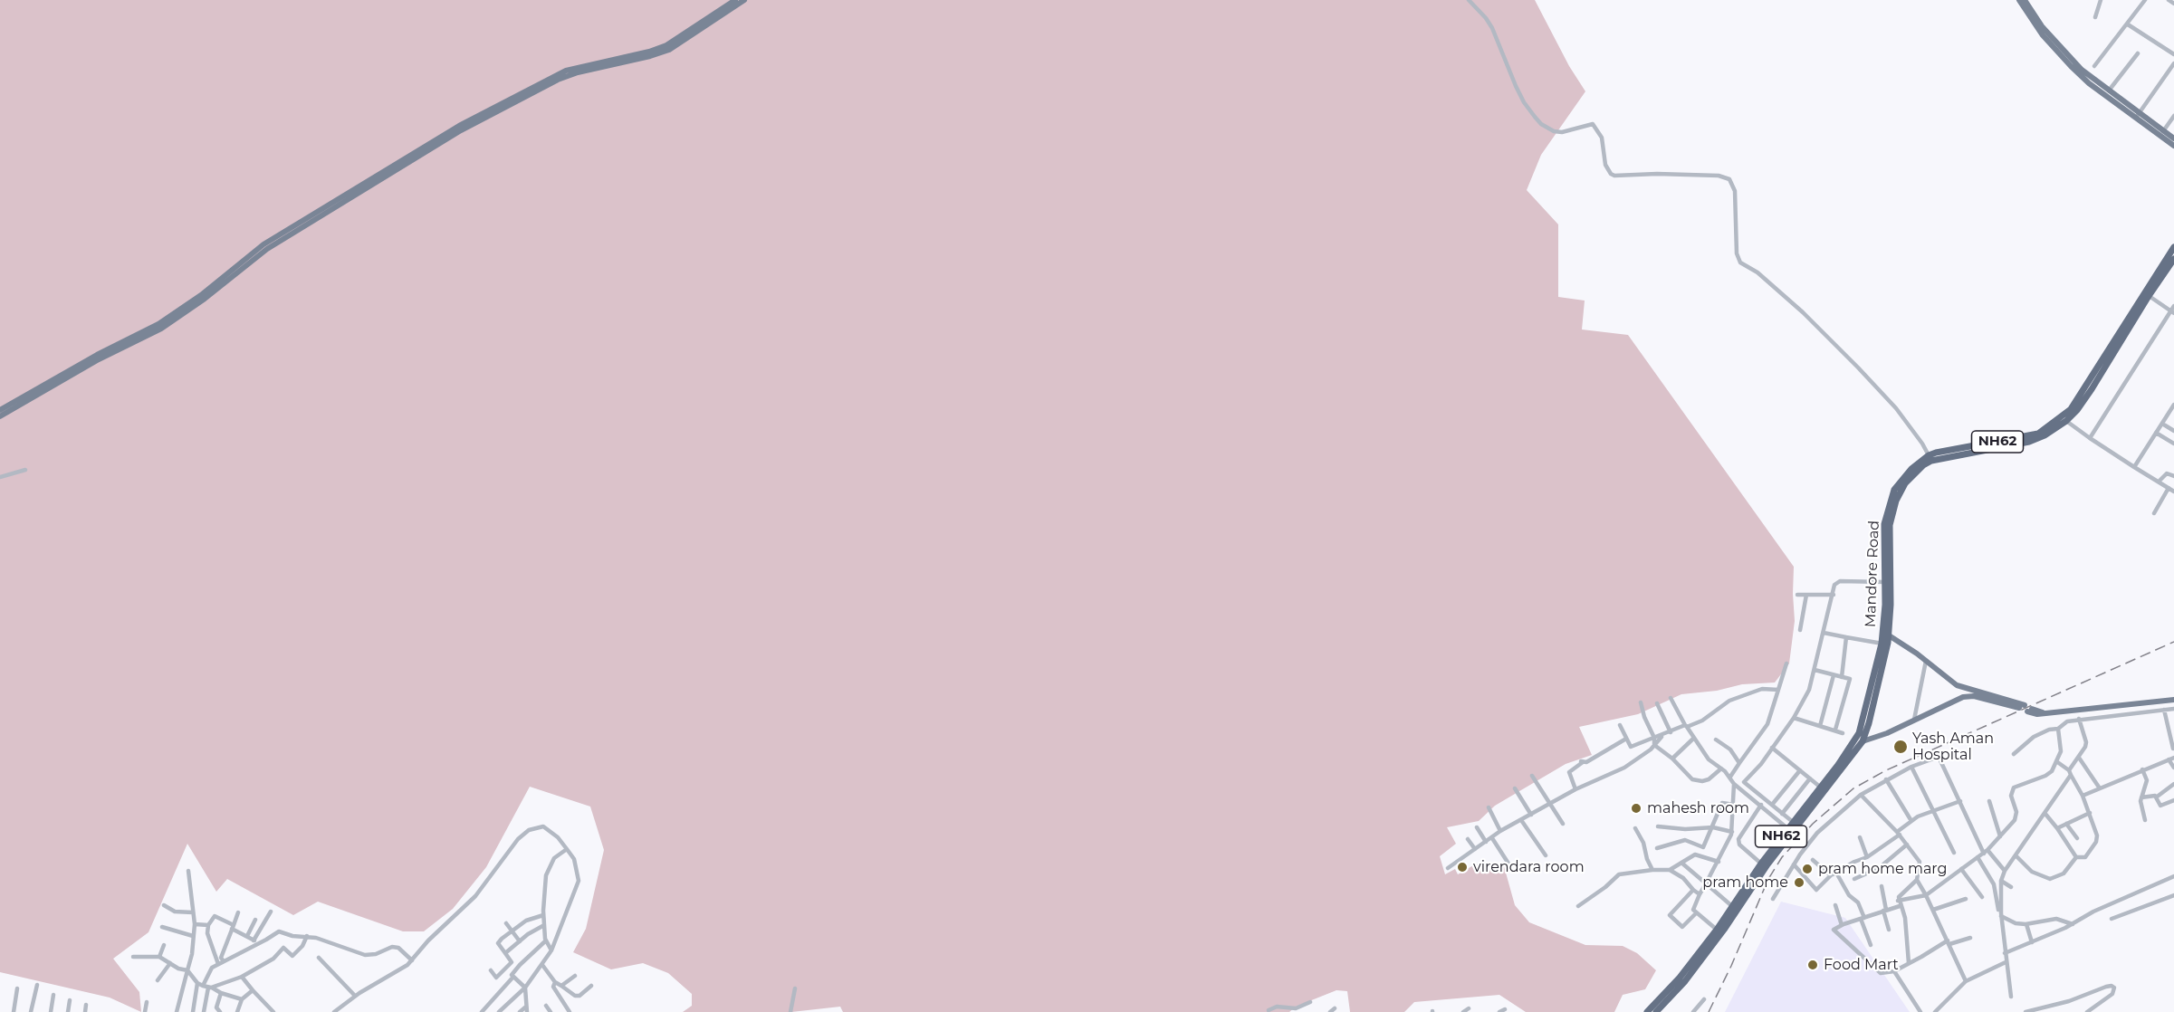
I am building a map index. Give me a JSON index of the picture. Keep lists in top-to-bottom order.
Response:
{
  "streets": {
    "highway": ["NH62", "Mandore Road"]
  },
  "places": [
    "Yash Aman Hospital",
    "mahesh room",
    "virendara room",
    "pram home marg",
    "pram home",
    "Food Mart"
  ]
}
